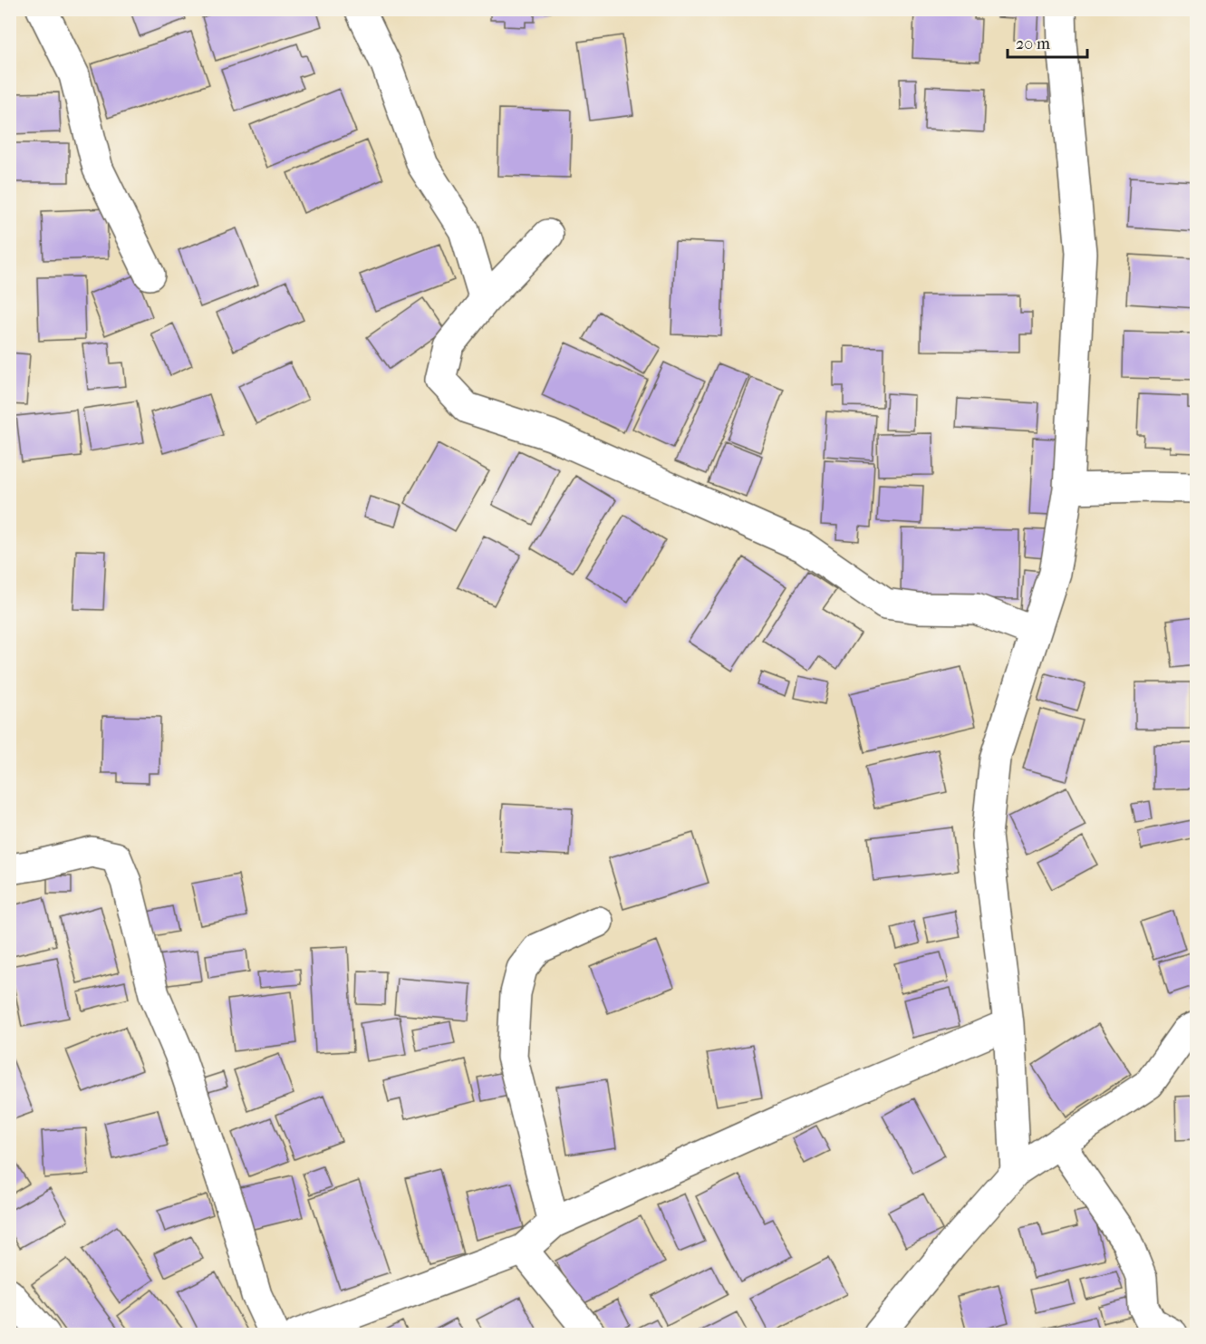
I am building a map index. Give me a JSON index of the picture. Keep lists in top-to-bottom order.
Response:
{
  "scale_bar": "20 m"
}
